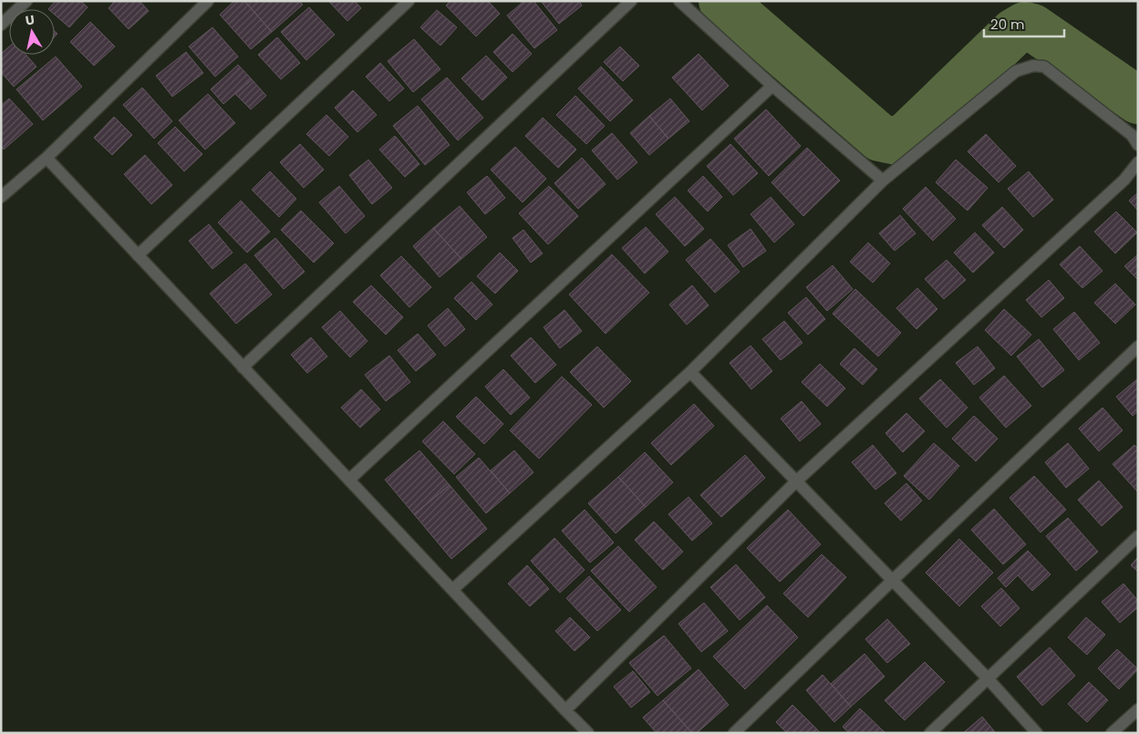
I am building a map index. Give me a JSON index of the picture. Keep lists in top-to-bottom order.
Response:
{
  "scale_bar": "20 m",
  "north": "top"
}
